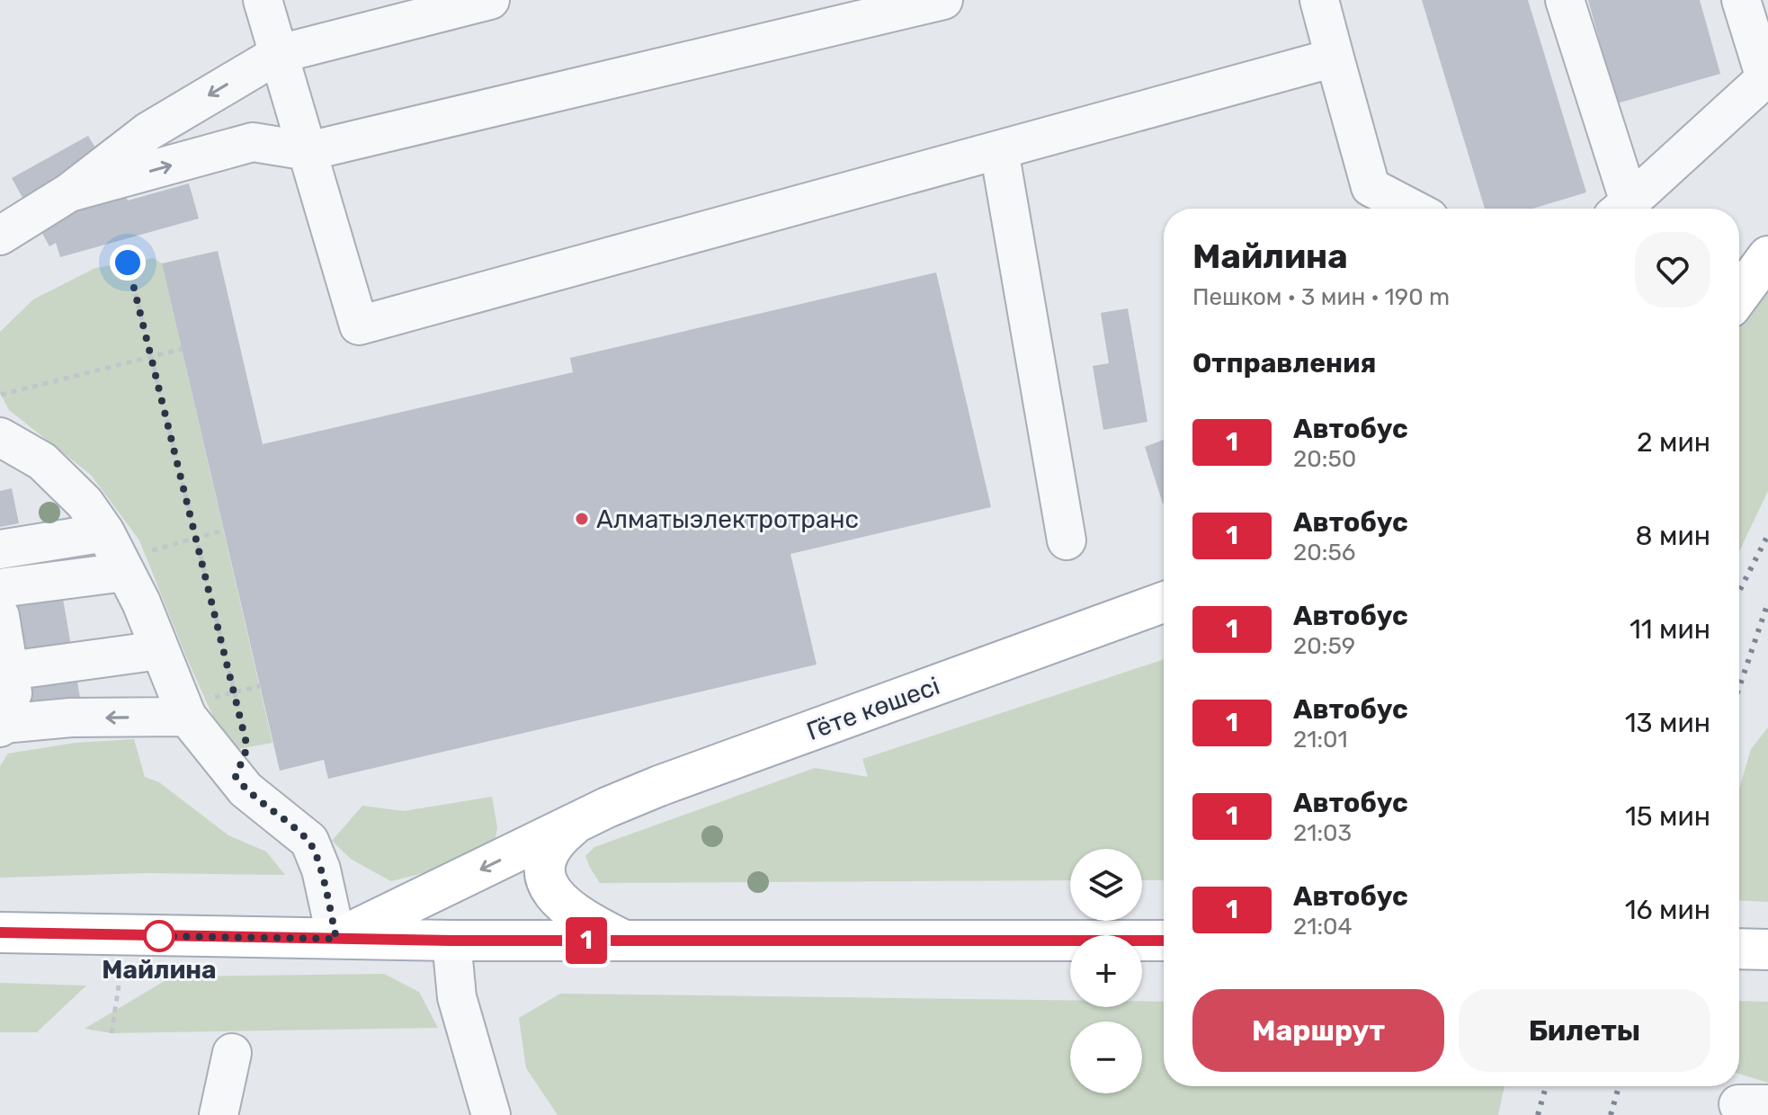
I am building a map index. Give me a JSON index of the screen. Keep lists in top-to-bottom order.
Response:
{
  "streets": {
    "main road": ["Гёте көшесі"]
  },
  "places": ["Алматыэлектротранс", "Майлина"],
  "lines": ["bus line 1"],
  "page": {
    "on_map": "1",
    "heading": [
      ["Майлина", "Пешком · 3 мин · 190 m"],
      "Отправления"
    ],
    "list": [
      {
        "mark": "1",
        "name": "Автобус",
        "note": "20:50",
        "value": "2 мин"
      },
      {
        "mark": "1",
        "name": "Автобус",
        "note": "20:56",
        "value": "8 мин"
      },
      {
        "mark": "1",
        "name": "Автобус",
        "note": "20:59",
        "value": "11 мин"
      },
      {
        "mark": "1",
        "name": "Автобус",
        "note": "21:01",
        "value": "13 мин"
      },
      {
        "mark": "1",
        "name": "Автобус",
        "note": "21:03",
        "value": "15 мин"
      },
      {
        "mark": "1",
        "name": "Автобус",
        "note": "21:04",
        "value": "16 мин"
      }
    ],
    "map_buttons": ["+", "−"],
    "buttons": ["Маршрут", "Билеты"]
  }
}
